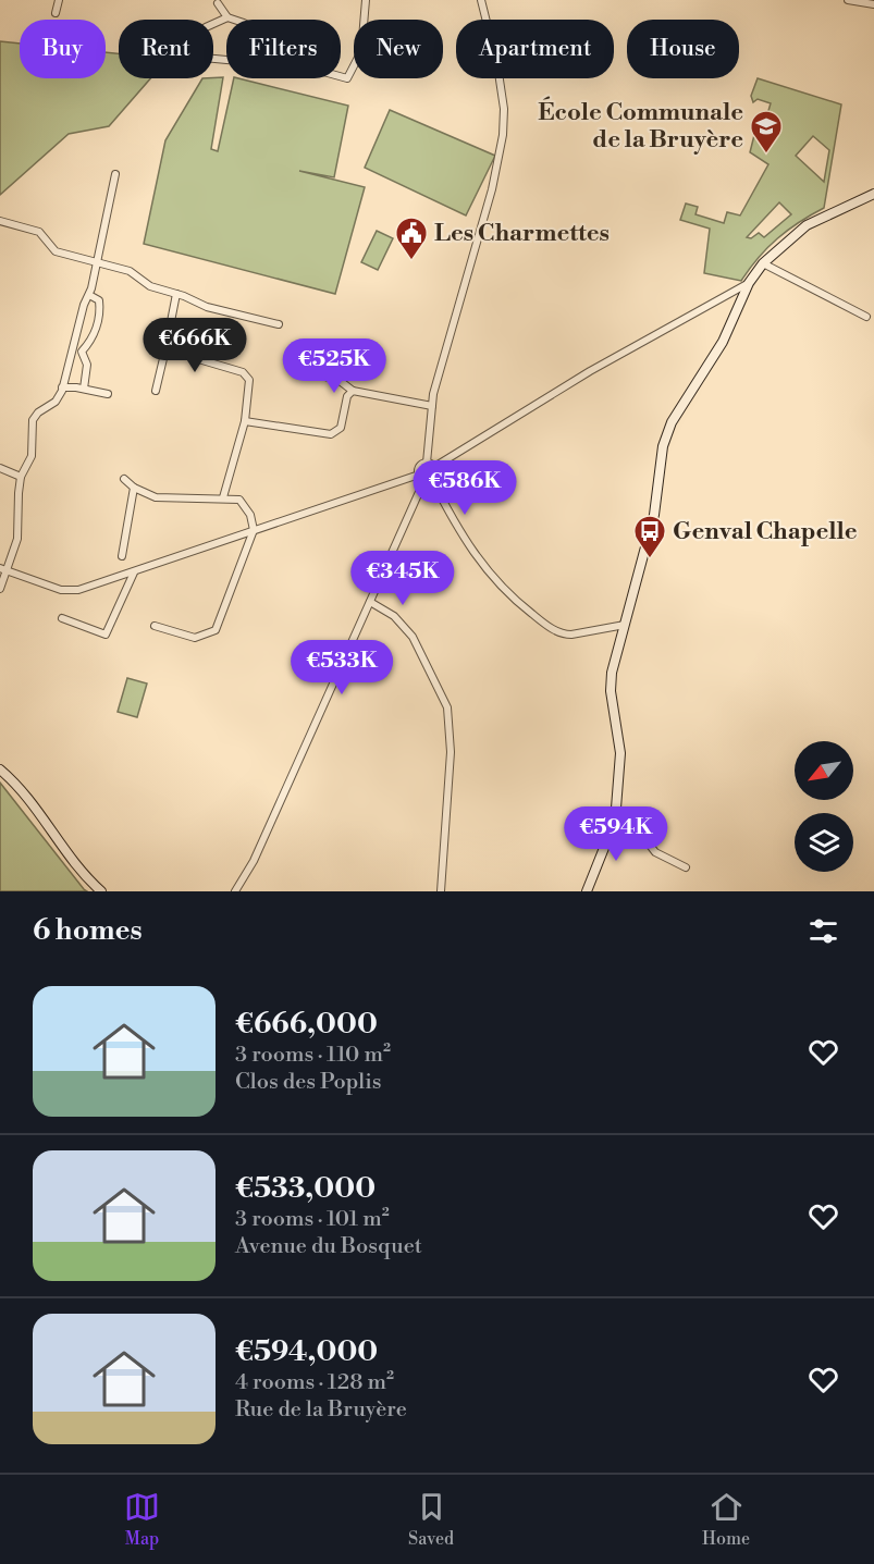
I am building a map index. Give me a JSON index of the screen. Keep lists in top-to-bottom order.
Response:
{
  "places": {
    "school or university": ["École Communale de la Bruyère"],
    "public building": ["Les Charmettes"],
    "bus stop": ["Genval Chapelle"]
  },
  "north": "bottom left",
  "page": {
    "chip": [
      "Buy",
      "Rent",
      "Filters",
      "New",
      "Apartment",
      "House"
    ],
    "price": [
      "€666K",
      "€525K",
      "€586K",
      "€345K",
      "€533K",
      "€594K"
    ],
    "heading": "6 homes",
    "list": [
      {
        "name": "€666,000",
        "note": "3 rooms · 110 m² · Clos des Poplis"
      },
      {
        "name": "€533,000",
        "note": "3 rooms · 101 m² · Avenue du Bosquet"
      },
      {
        "name": "€594,000",
        "note": "4 rooms · 128 m² · Rue de la Bruyère"
      }
    ],
    "tabs": ["Map", "Saved", "Home"]
  }
}
